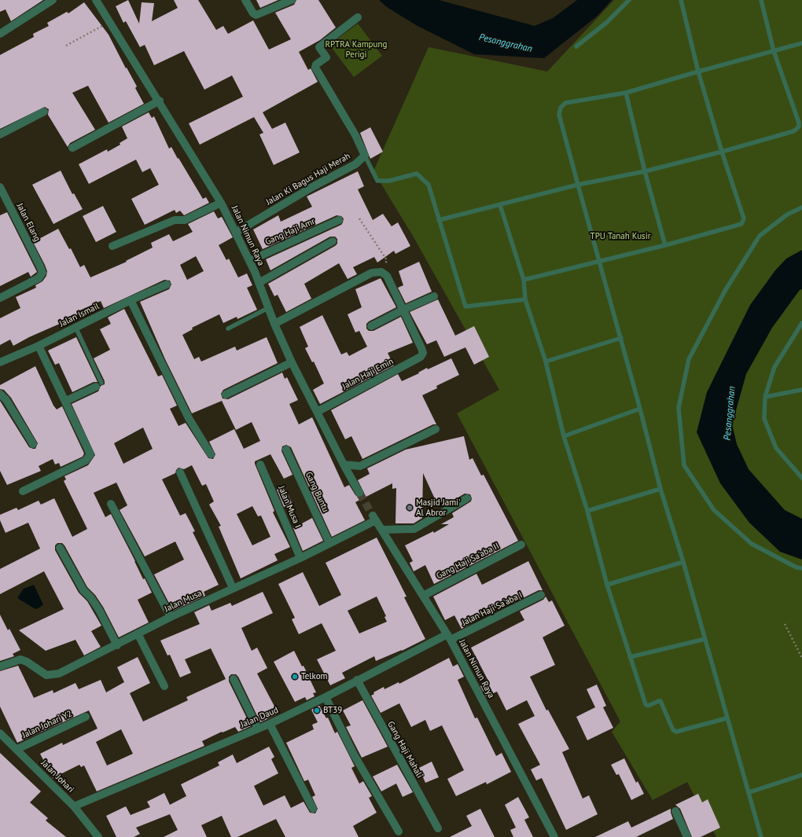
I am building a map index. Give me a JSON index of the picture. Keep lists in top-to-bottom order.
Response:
{
  "streets": {
    "street": [
      "Jalan Ki Bagus Haji Merah",
      "Jalan Elang",
      "Gang Haji Amr",
      "Jalan Nimun Raya",
      "Jalan Ismail",
      "Jalan Haji Emin",
      "Gang Buntu",
      "Jalan Musa I",
      "Gang Haji Sa'aba II",
      "Jalan Musa",
      "Jalan Haji Sa'aba I",
      "Jalan Daud",
      "Jalan Johari Y2",
      "Gang Haji Mahali",
      "Jalan Johari"
    ]
  },
  "crossings": [
    ["Jalan Ki Bagus Haji Merah", "Jalan Nimun Raya"],
    ["Gang Haji Amr", "Jalan Nimun Raya"],
    ["Jalan Nimun Raya", "Jalan Haji Emin"],
    ["Jalan Nimun Raya", "Gang Haji Sa'aba II"],
    ["Jalan Nimun Raya", "Jalan Musa"],
    ["Jalan Nimun Raya", "Jalan Haji Sa'aba I"],
    ["Jalan Nimun Raya", "Jalan Daud"],
    ["Gang Buntu", "Jalan Musa"],
    ["Jalan Musa I", "Jalan Musa"],
    ["Jalan Haji Sa'aba I", "Jalan Daud"],
    ["Jalan Daud", "Gang Haji Mahali"],
    ["Jalan Daud", "Jalan Johari"],
    ["Jalan Johari Y2", "Jalan Johari"]
  ],
  "water": ["Pesanggrahan"],
  "parks": ["RPTRA Kampung Perigi", "TPU Tanah Kusir"],
  "places": ["Masjid Jami' Al Abror", "Telkom", "BT39"]
}
